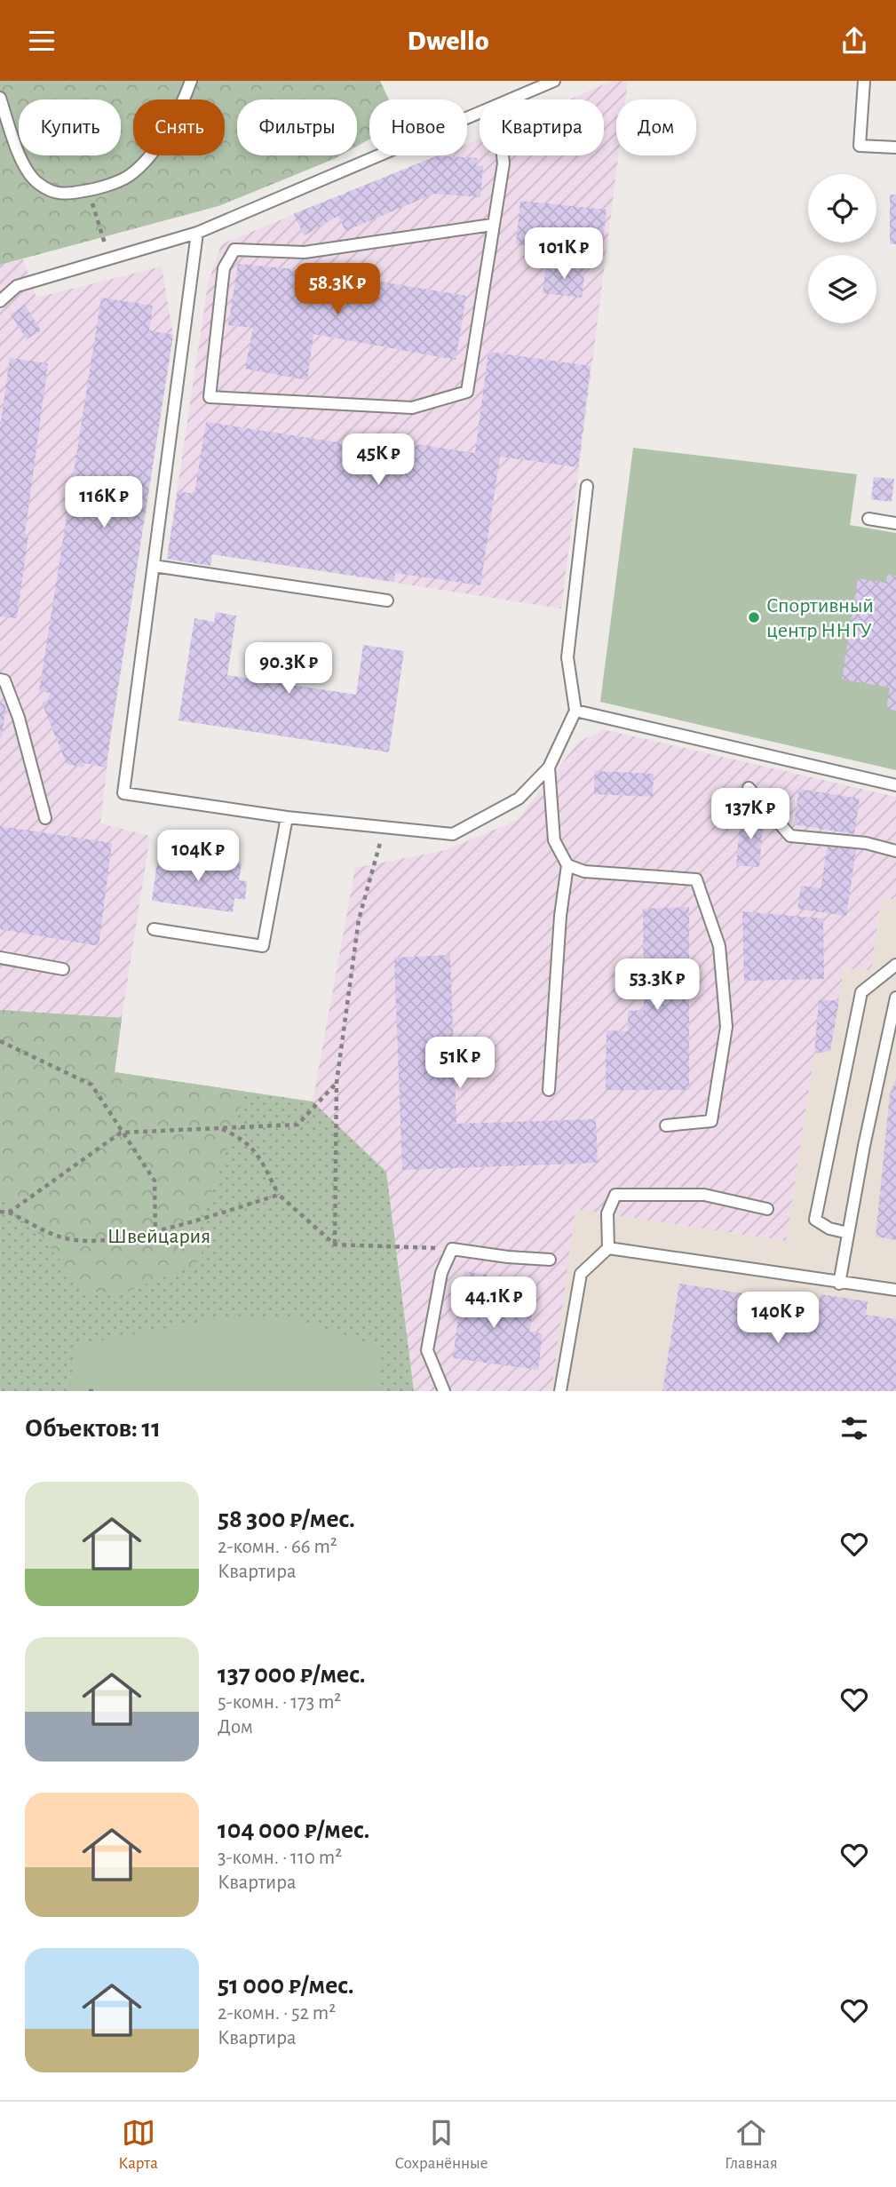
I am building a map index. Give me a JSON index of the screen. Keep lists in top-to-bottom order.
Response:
{
  "parks": ["Швейцария"],
  "places": ["Спортивный центр ННГУ"],
  "page": {
    "header": "Dwello",
    "chip": [
      "Купить",
      "Снять",
      "Фильтры",
      "Новое",
      "Квартира",
      "Дом"
    ],
    "price": [
      "101K ₽",
      "58.3K ₽",
      "45K ₽",
      "116K ₽",
      "90.3K ₽",
      "137K ₽",
      "104K ₽",
      "53.3K ₽",
      "51K ₽",
      "44.1K ₽",
      "140K ₽"
    ],
    "heading": "Объектов: 11",
    "list": [
      {
        "name": "58 300 ₽/мес.",
        "note": "2-комн. · 66 m² · Квартира"
      },
      {
        "name": "137 000 ₽/мес.",
        "note": "5-комн. · 173 m² · Дом"
      },
      {
        "name": "104 000 ₽/мес.",
        "note": "3-комн. · 110 m² · Квартира"
      },
      {
        "name": "51 000 ₽/мес.",
        "note": "2-комн. · 52 m² · Квартира"
      }
    ],
    "tabs": ["Карта", "Сохранённые", "Главная"]
  }
}
